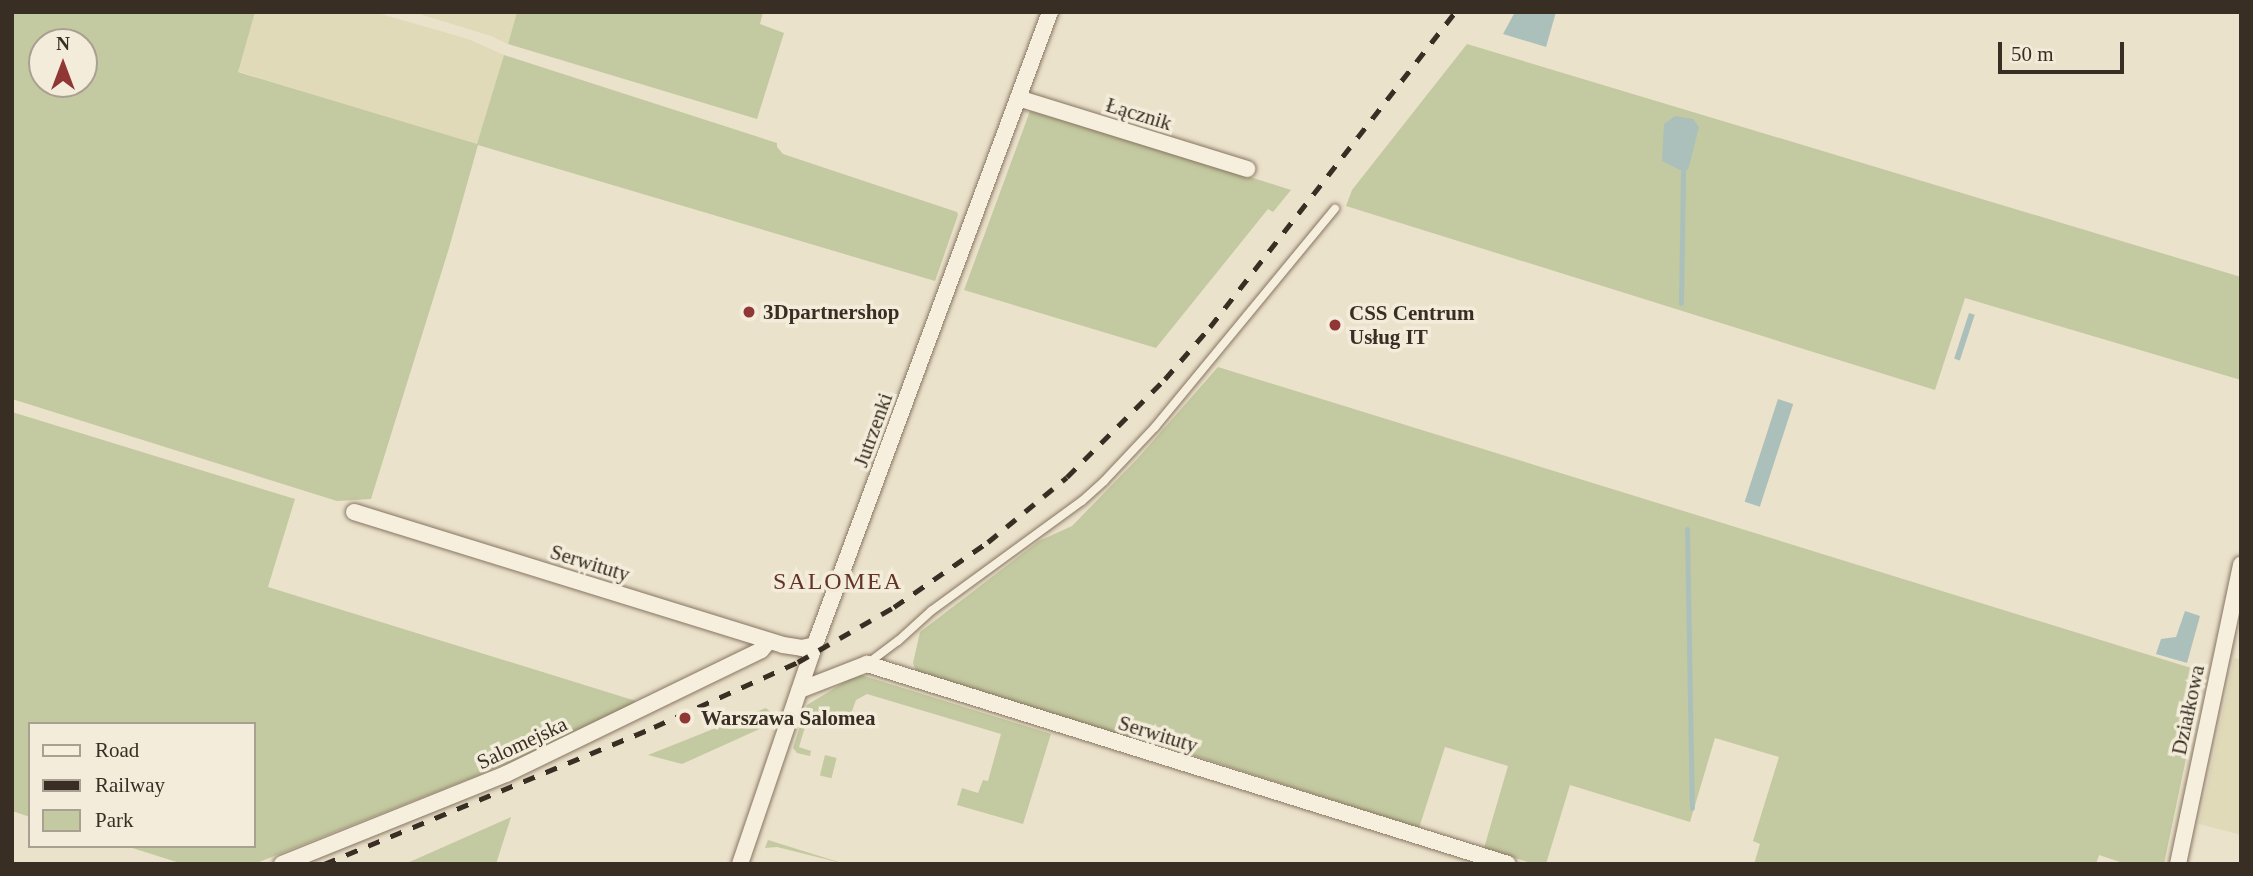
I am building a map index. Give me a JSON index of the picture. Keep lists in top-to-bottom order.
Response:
{
  "streets": {
    "street": [
      "Łącznik",
      "Jutrzenki",
      "Serwituty",
      "Działkowa",
      "Salomejska"
    ]
  },
  "crossings": [
    ["Łącznik", "Jutrzenki"],
    ["Jutrzenki", "Serwituty"],
    ["Serwituty", "Salomejska"]
  ],
  "districts": ["SALOMEA"],
  "places": ["3Dpartnershop", "CSS Centrum Usług IT", "Warszawa Salomea"],
  "legend": ["Road", "Railway", "Park"],
  "scale_bar": "50 m",
  "north": "top"
}
